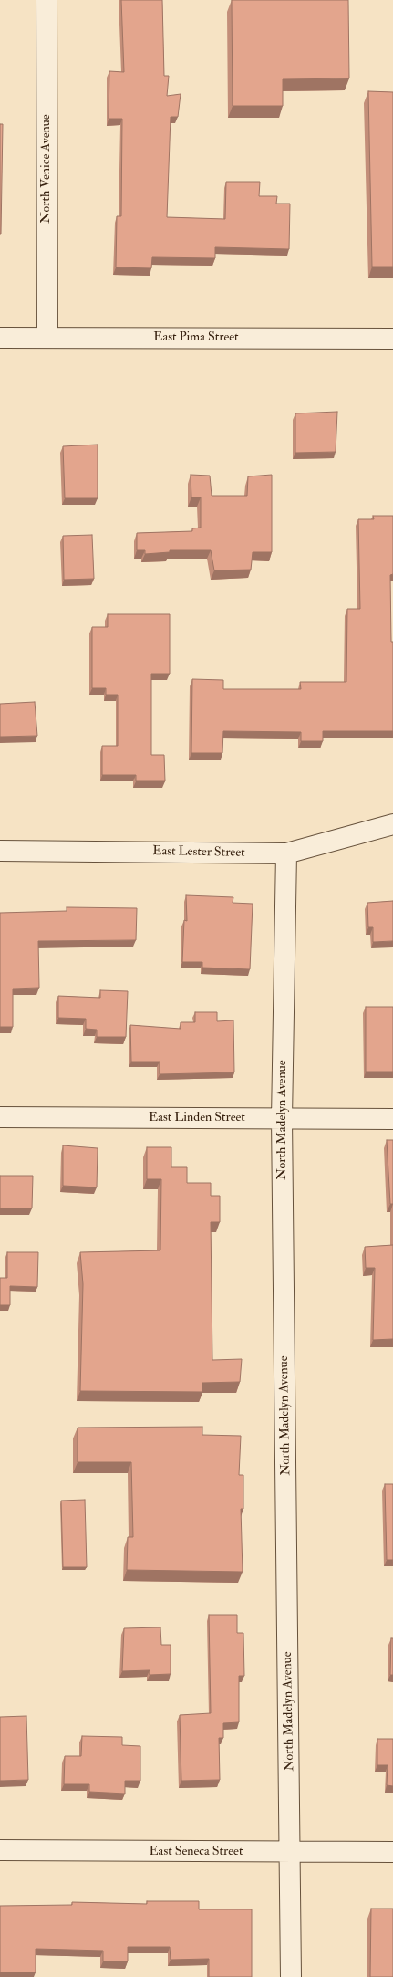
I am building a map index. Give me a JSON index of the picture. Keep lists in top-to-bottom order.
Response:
{
  "streets": {
    "street": [
      "North Venice Avenue",
      "East Pima Street",
      "East Lester Street",
      "East Linden Street",
      "North Madelyn Avenue",
      "East Seneca Street"
    ]
  },
  "crossings": [
    ["North Venice Avenue", "East Pima Street"],
    ["East Lester Street", "North Madelyn Avenue"],
    ["East Linden Street", "North Madelyn Avenue"],
    ["North Madelyn Avenue", "East Seneca Street"]
  ]
}
